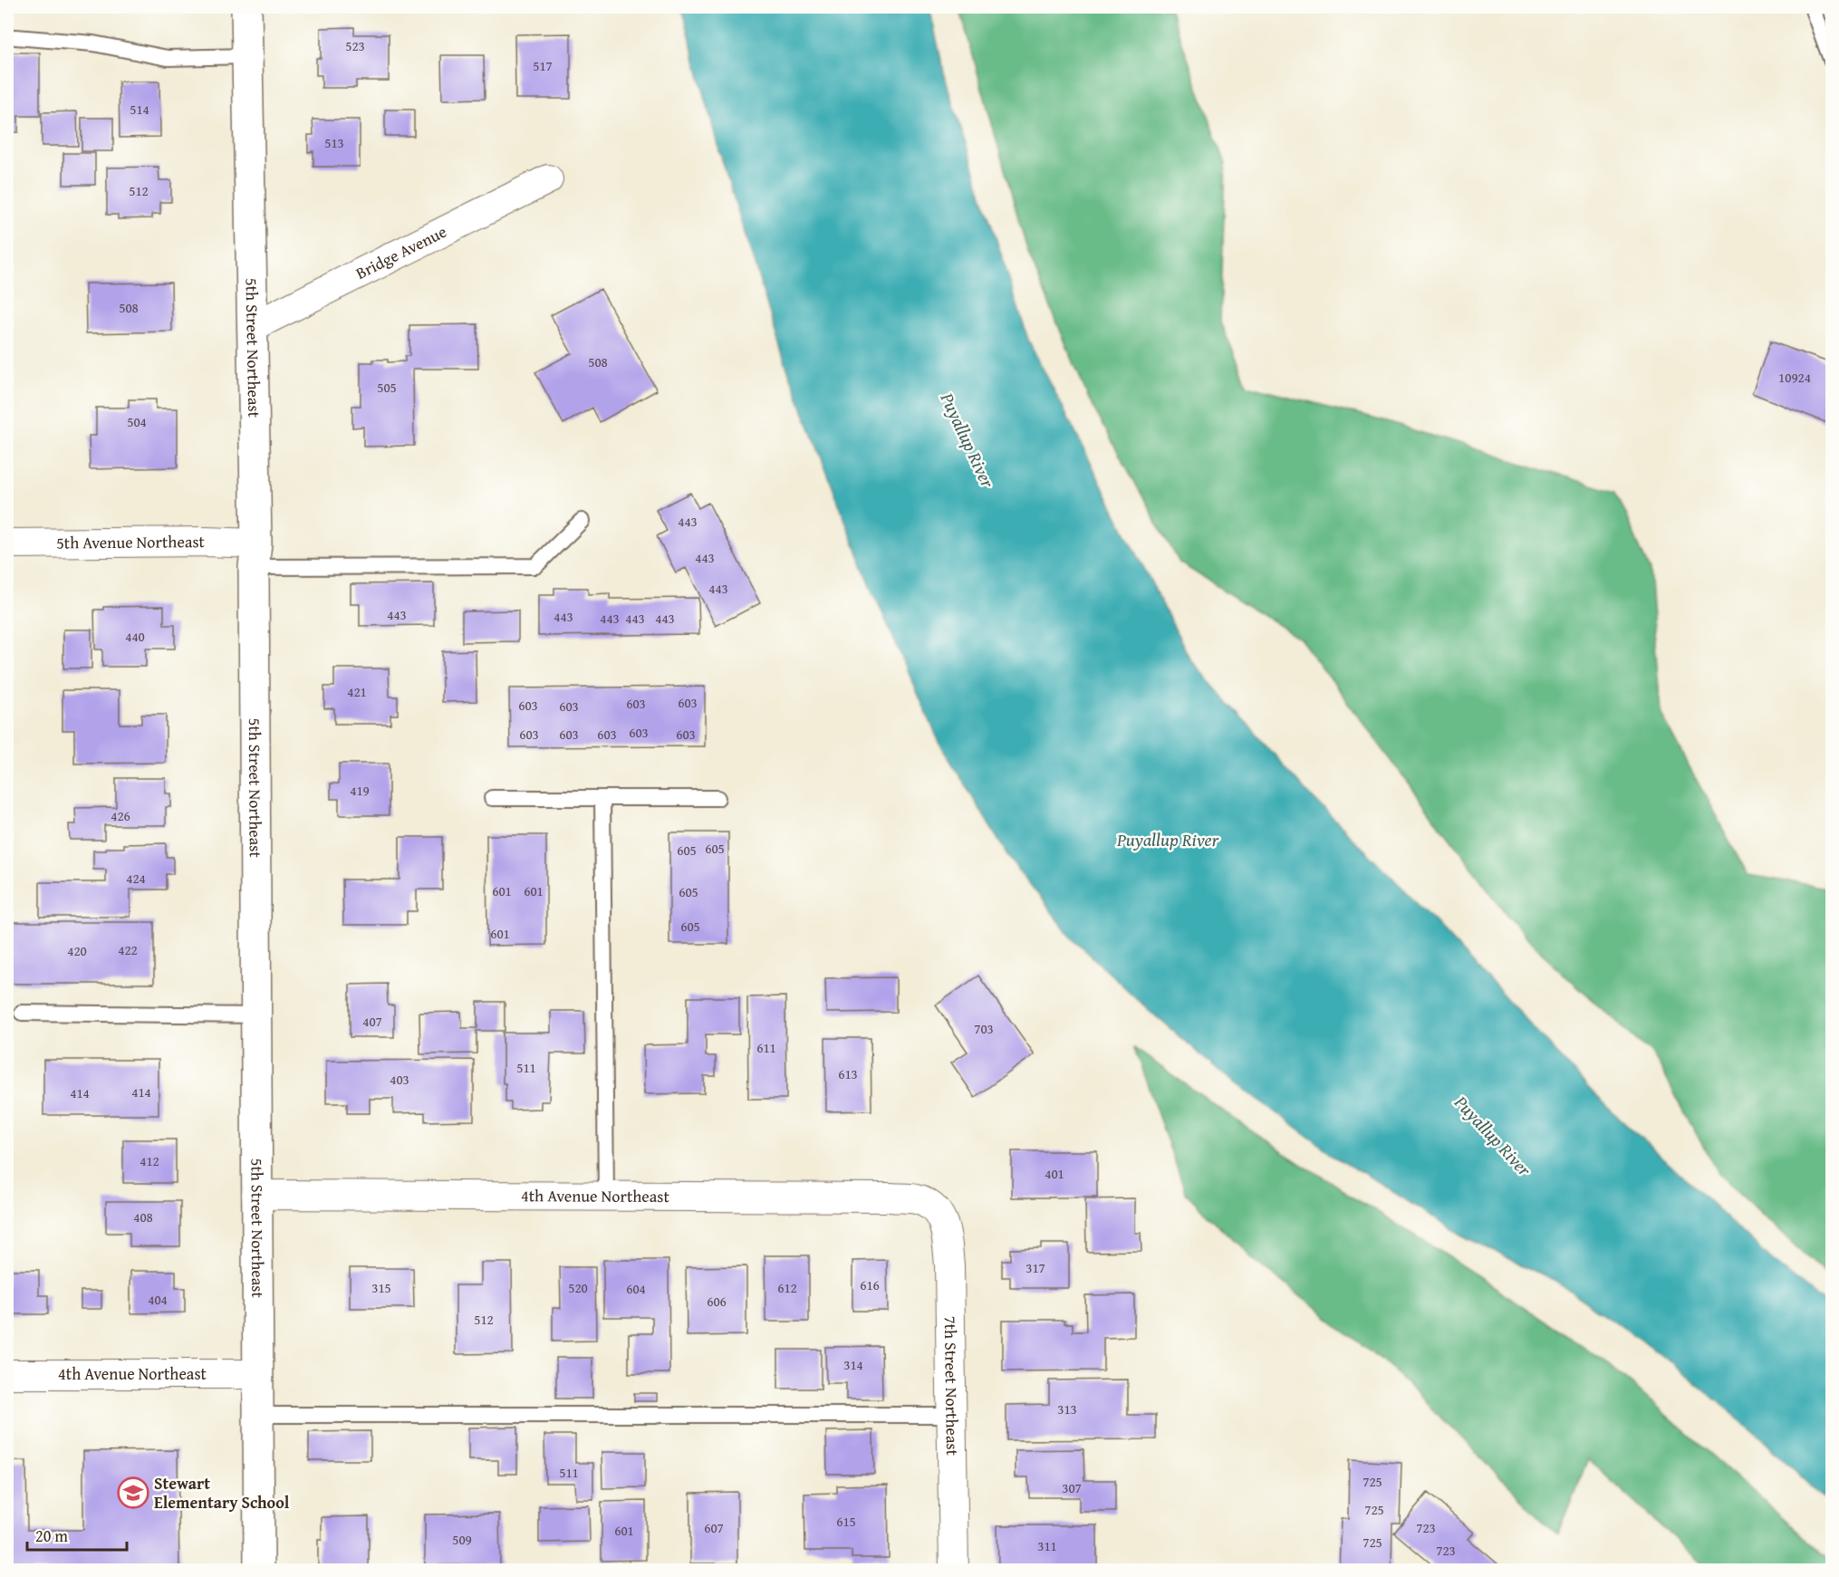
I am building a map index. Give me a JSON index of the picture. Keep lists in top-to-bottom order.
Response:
{
  "streets": {
    "street": [
      "Bridge Avenue",
      "5th Street Northeast",
      "5th Avenue Northeast",
      "4th Avenue Northeast",
      "7th Street Northeast"
    ]
  },
  "crossings": [
    ["Bridge Avenue", "5th Street Northeast"],
    ["5th Street Northeast", "5th Avenue Northeast"],
    ["5th Street Northeast", "4th Avenue Northeast"],
    ["4th Avenue Northeast", "7th Street Northeast"]
  ],
  "water": ["Puyallup River"],
  "places": {
    "school or university": ["Stewart Elementary School"]
  },
  "house_numbers": [
    "523",
    "517",
    "514",
    "513",
    "512",
    "508",
    "508",
    "10924",
    "505",
    "504",
    "443",
    "443",
    "443",
    "443",
    "443",
    "443",
    "443",
    "443",
    "440",
    "421",
    "603",
    "603",
    "603",
    "603",
    "603",
    "603",
    "603",
    "603",
    "603",
    "419",
    "426",
    "605",
    "605",
    "424",
    "601",
    "601",
    "605",
    "605",
    "601",
    "422",
    "420",
    "407",
    "703",
    "611",
    "511",
    "613",
    "403",
    "414",
    "414",
    "412",
    "401",
    "408",
    "317",
    "616",
    "315",
    "520",
    "612",
    "604",
    "404",
    "606",
    "512",
    "314",
    "313",
    "511",
    "725",
    "307",
    "725",
    "615",
    "607",
    "723",
    "601",
    "509",
    "725",
    "311",
    "723"
  ],
  "scale_bar": "20 m"
}
